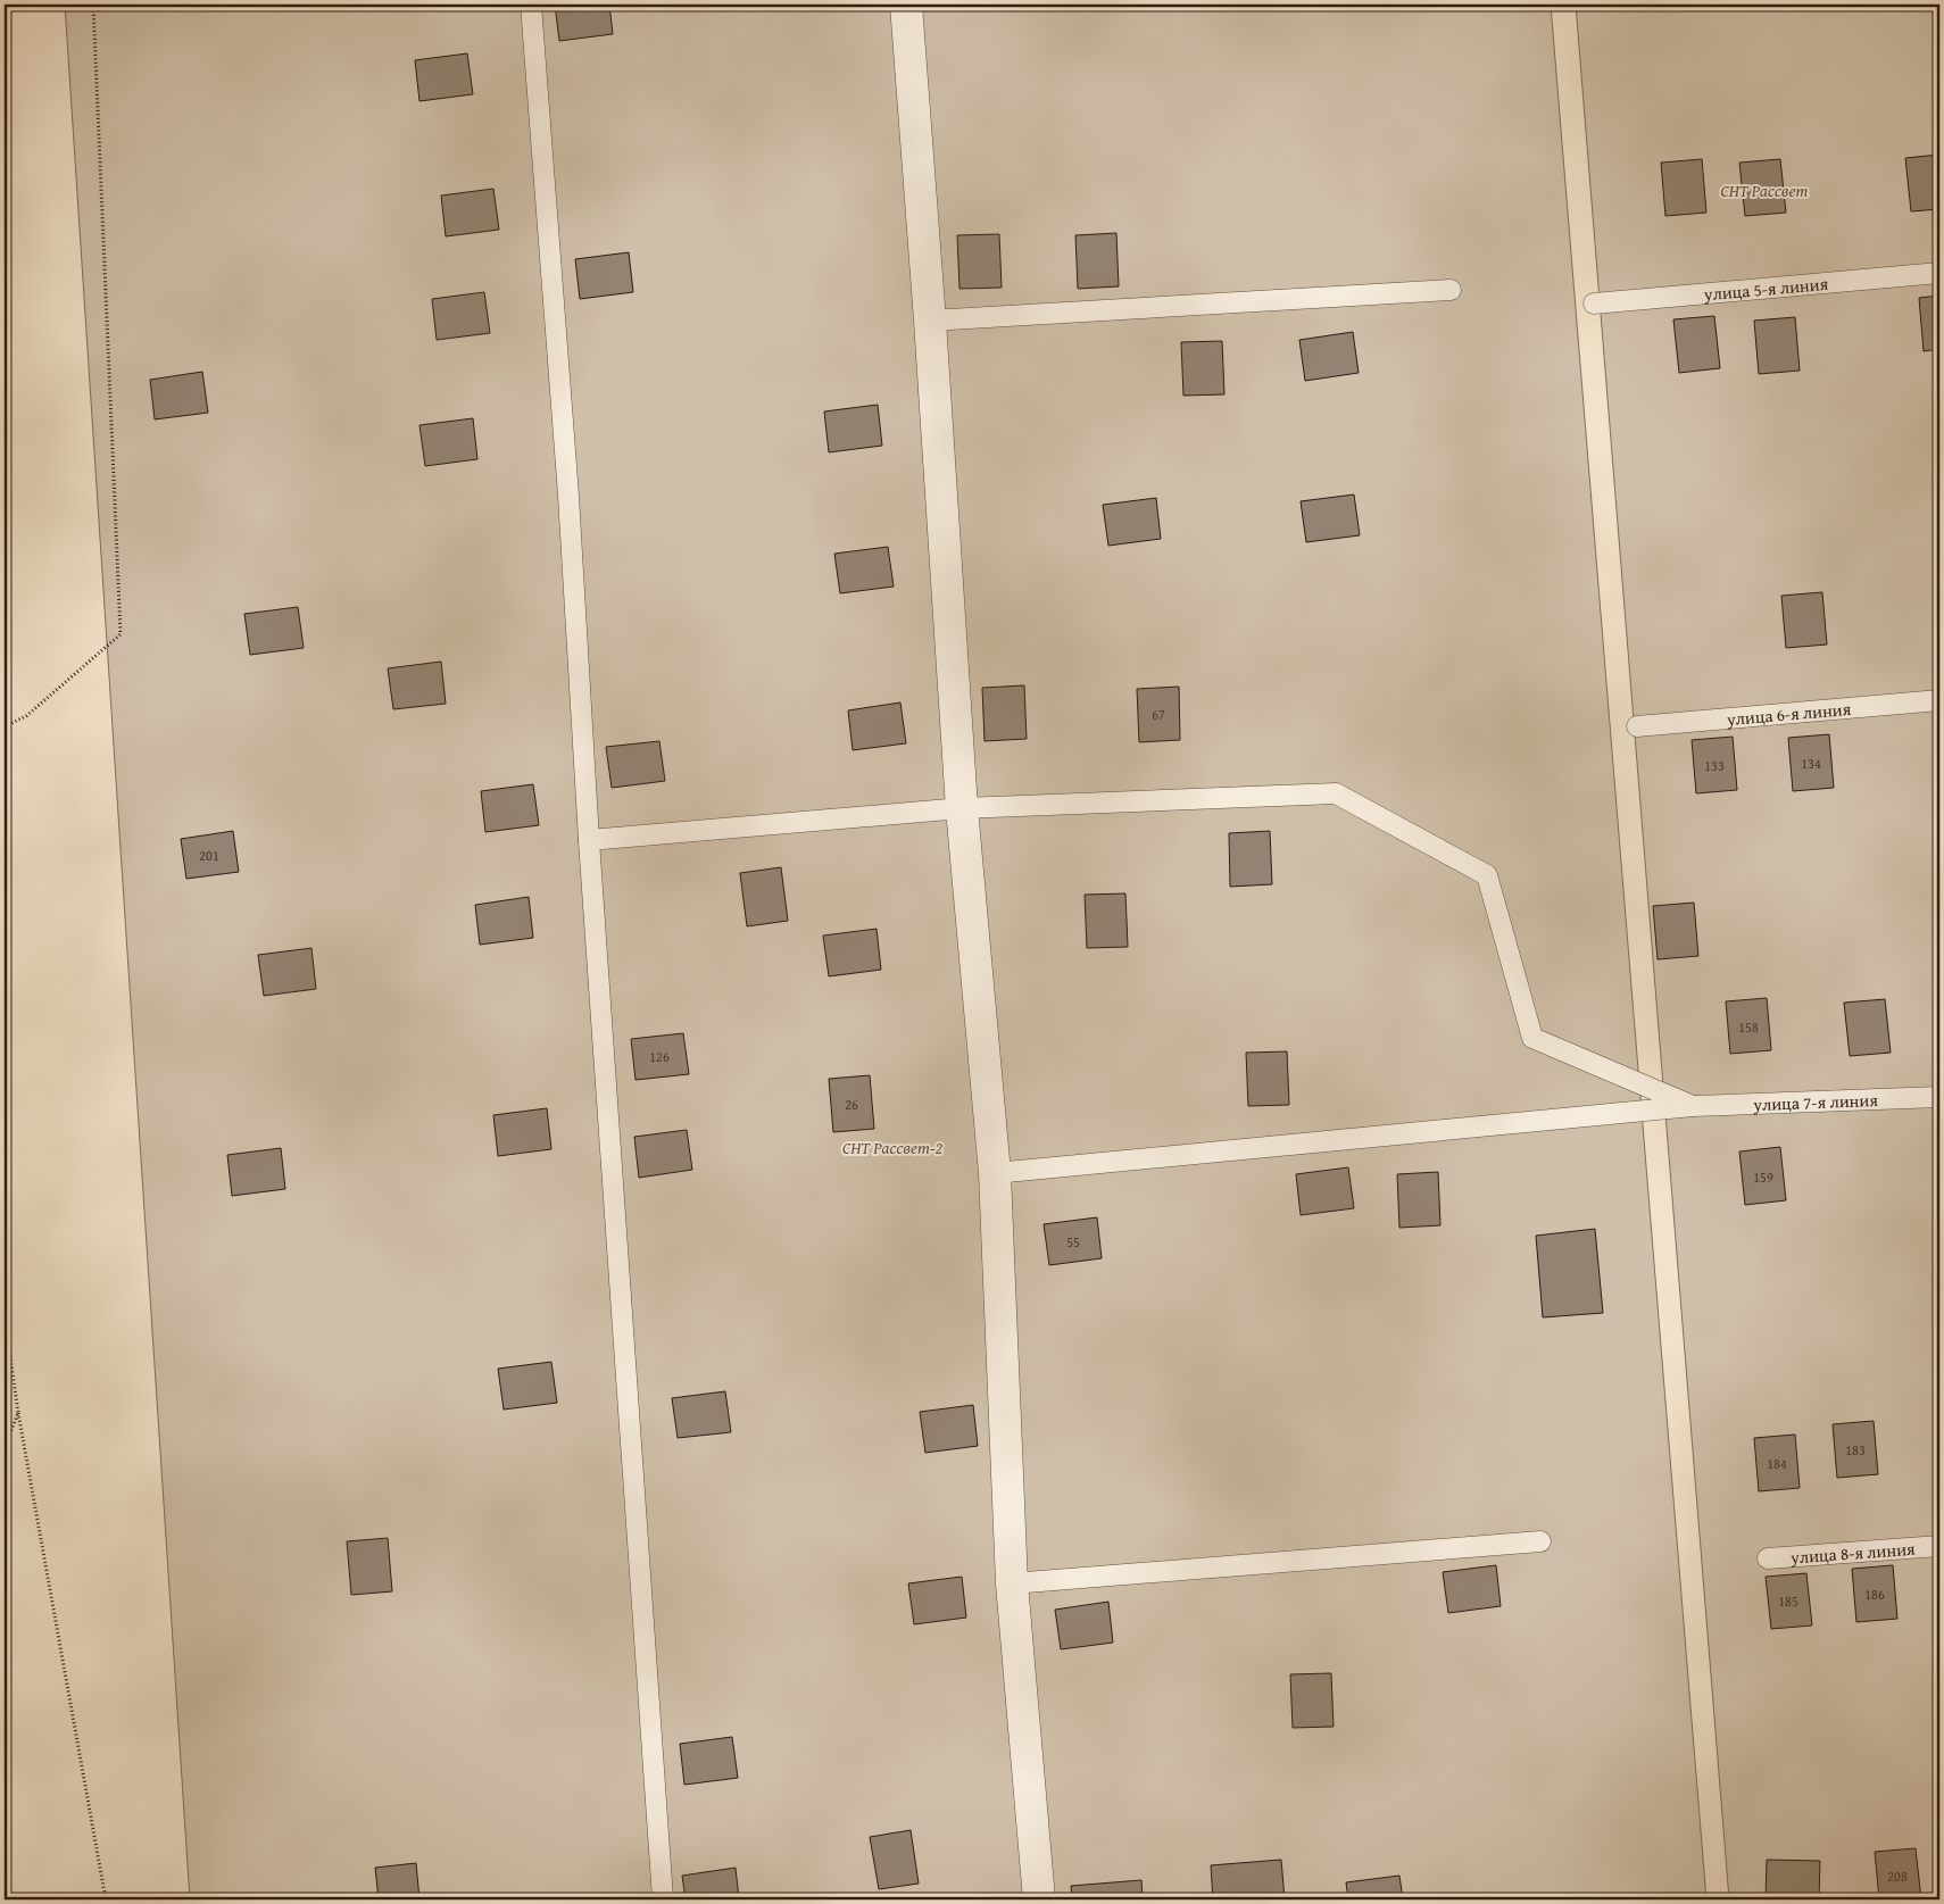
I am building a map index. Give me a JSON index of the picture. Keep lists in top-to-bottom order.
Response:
{
  "streets": {
    "lane": [
      "улица 5-я линия",
      "улица 6-я линия",
      "улица 7-я линия",
      "улица 8-я линия"
    ]
  },
  "parks": ["СНТ Рассвет", "СНТ Рассвет-2"],
  "house_numbers": [
    "67",
    "134",
    "133",
    "201",
    "158",
    "126",
    "26",
    "159",
    "55",
    "183",
    "184",
    "186",
    "185",
    "208"
  ]
}
